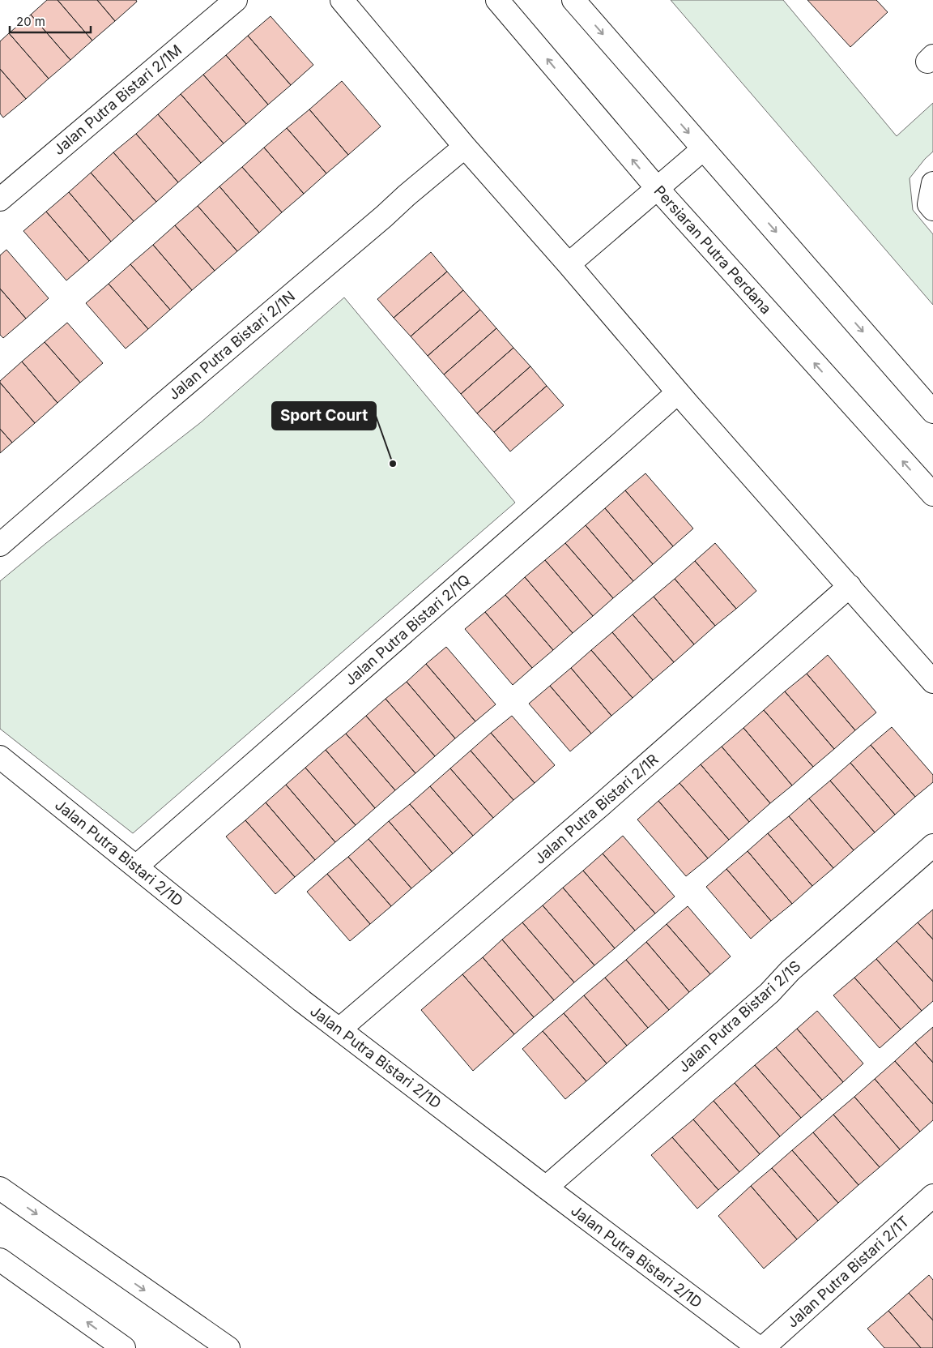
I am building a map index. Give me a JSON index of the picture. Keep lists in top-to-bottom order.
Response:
{
  "streets": {
    "main road": [
      "Jalan Putra Bistari 2/1M",
      "Persiaran Putra Perdana",
      "Jalan Putra Bistari 2/1N",
      "Jalan Putra Bistari 2/1Q",
      "Jalan Putra Bistari 2/1R",
      "Jalan Putra Bistari 2/1D",
      "Jalan Putra Bistari 2/1S",
      "Jalan Putra Bistari 2/1T"
    ]
  },
  "crossings": [
    ["Jalan Putra Bistari 2/1Q", "Jalan Putra Bistari 2/1D"],
    ["Jalan Putra Bistari 2/1R", "Jalan Putra Bistari 2/1D"],
    ["Jalan Putra Bistari 2/1D", "Jalan Putra Bistari 2/1S"]
  ],
  "places": ["Sport Court"],
  "scale_bar": "20 m"
}
